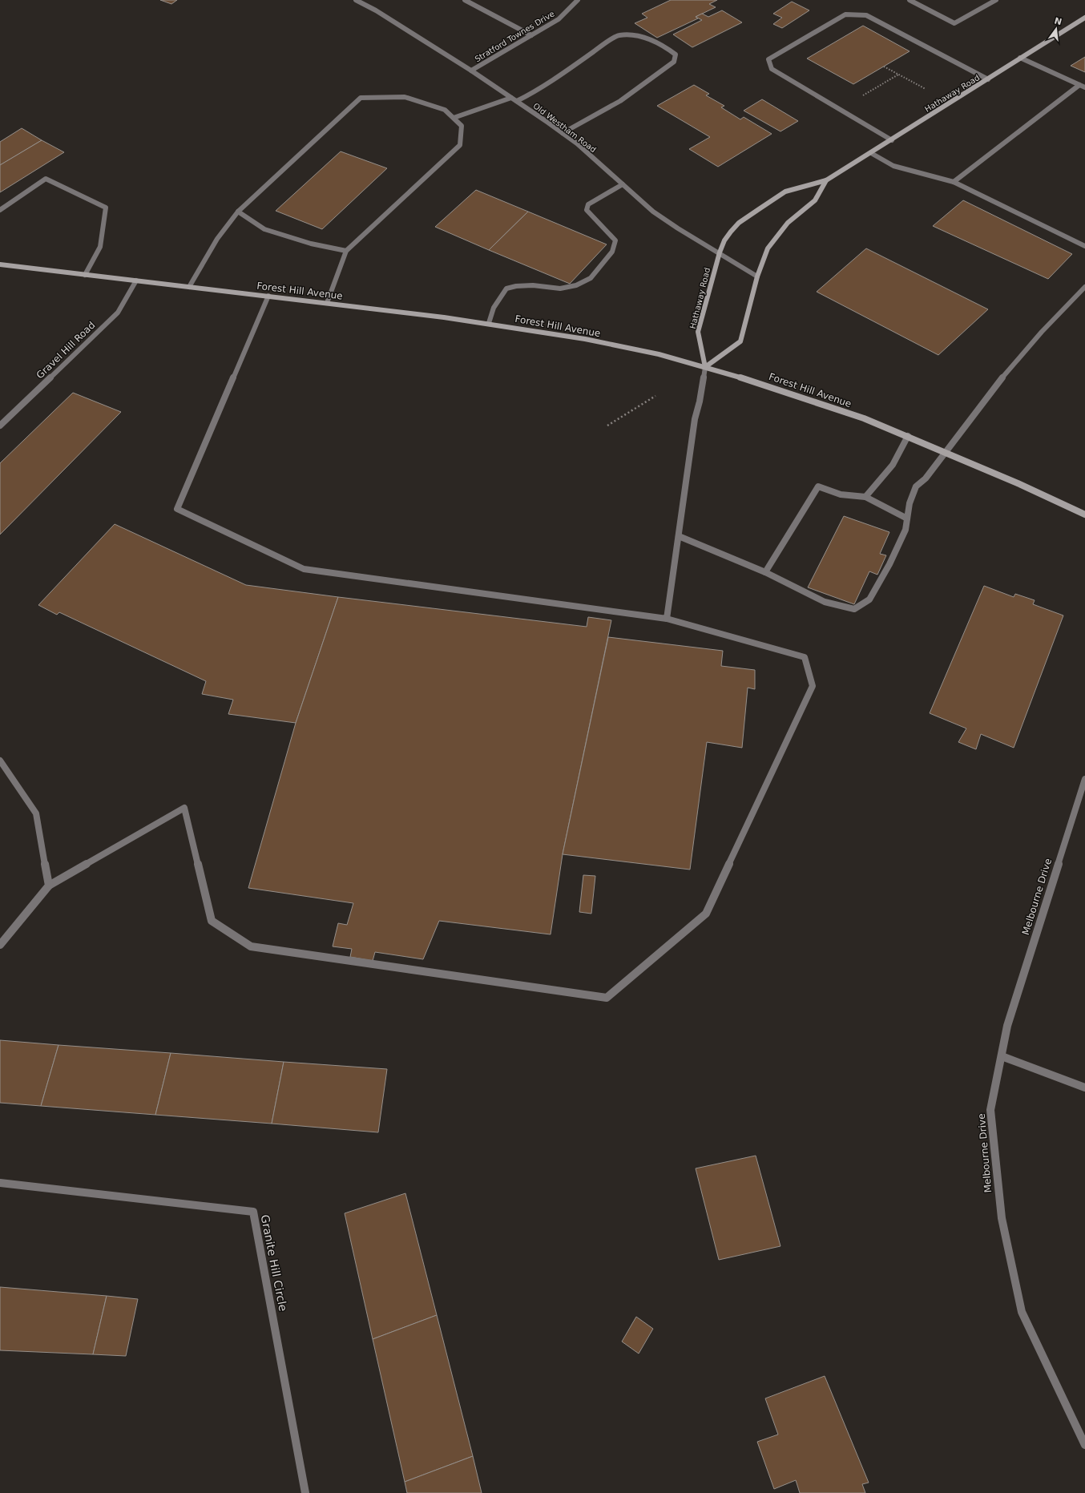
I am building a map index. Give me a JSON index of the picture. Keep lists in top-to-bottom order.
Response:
{
  "streets": {
    "street": [
      "Stratford Townes Drive",
      "Hathaway Road",
      "Old Westham Road",
      "Forest Hill Avenue",
      "Gravel Hill Road",
      "Melbourne Drive",
      "Granite Hill Circle"
    ]
  },
  "crossings": [
    ["Stratford Townes Drive", "Old Westham Road"],
    ["Hathaway Road", "Old Westham Road"],
    ["Hathaway Road", "Forest Hill Avenue"],
    ["Forest Hill Avenue", "Gravel Hill Road"]
  ],
  "north": "top"
}
